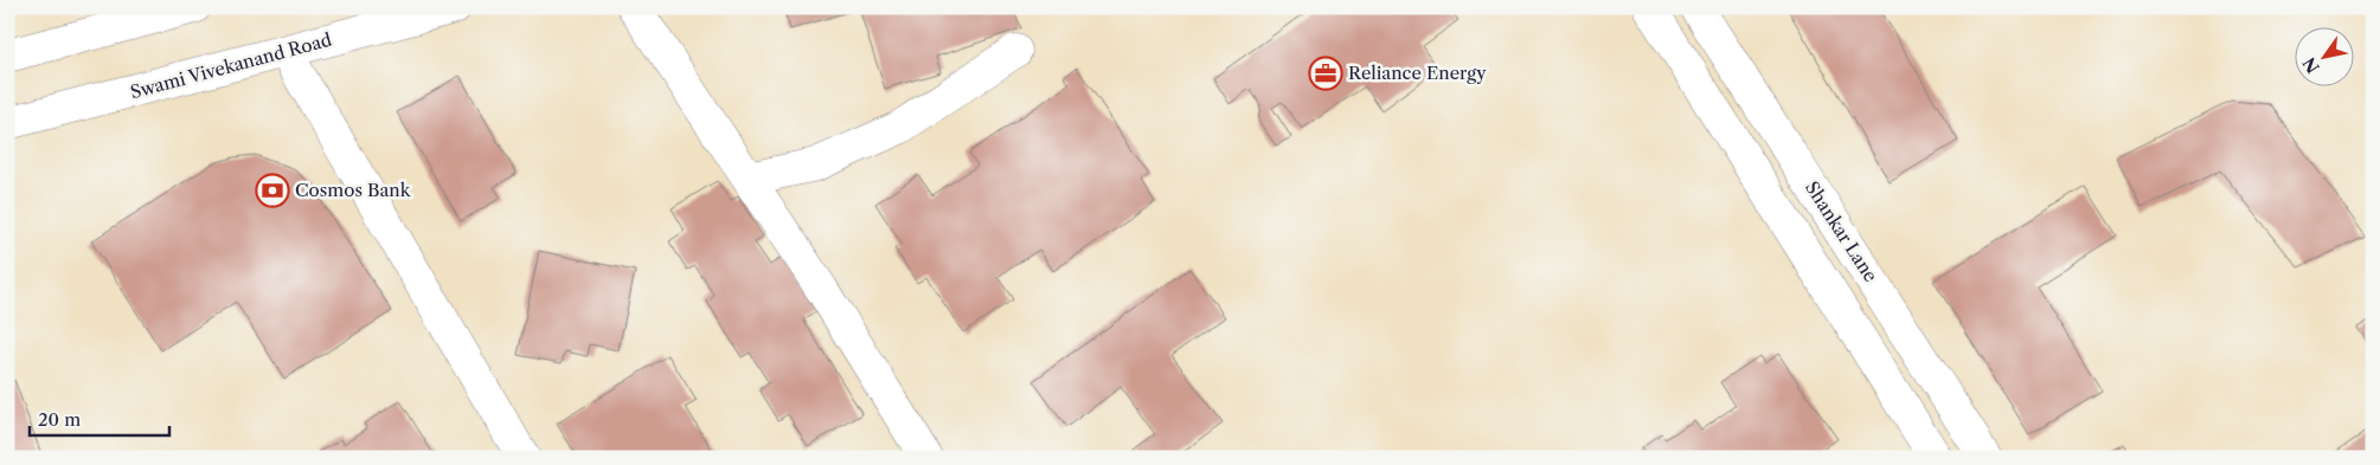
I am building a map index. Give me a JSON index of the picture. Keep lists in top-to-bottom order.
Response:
{
  "streets": {
    "street": ["Swami Vivekanand Road", "Shankar Lane"]
  },
  "places": {
    "office": ["Reliance Energy"],
    "bank": ["Cosmos Bank"]
  },
  "scale_bar": "20 m",
  "north": "bottom left"
}
